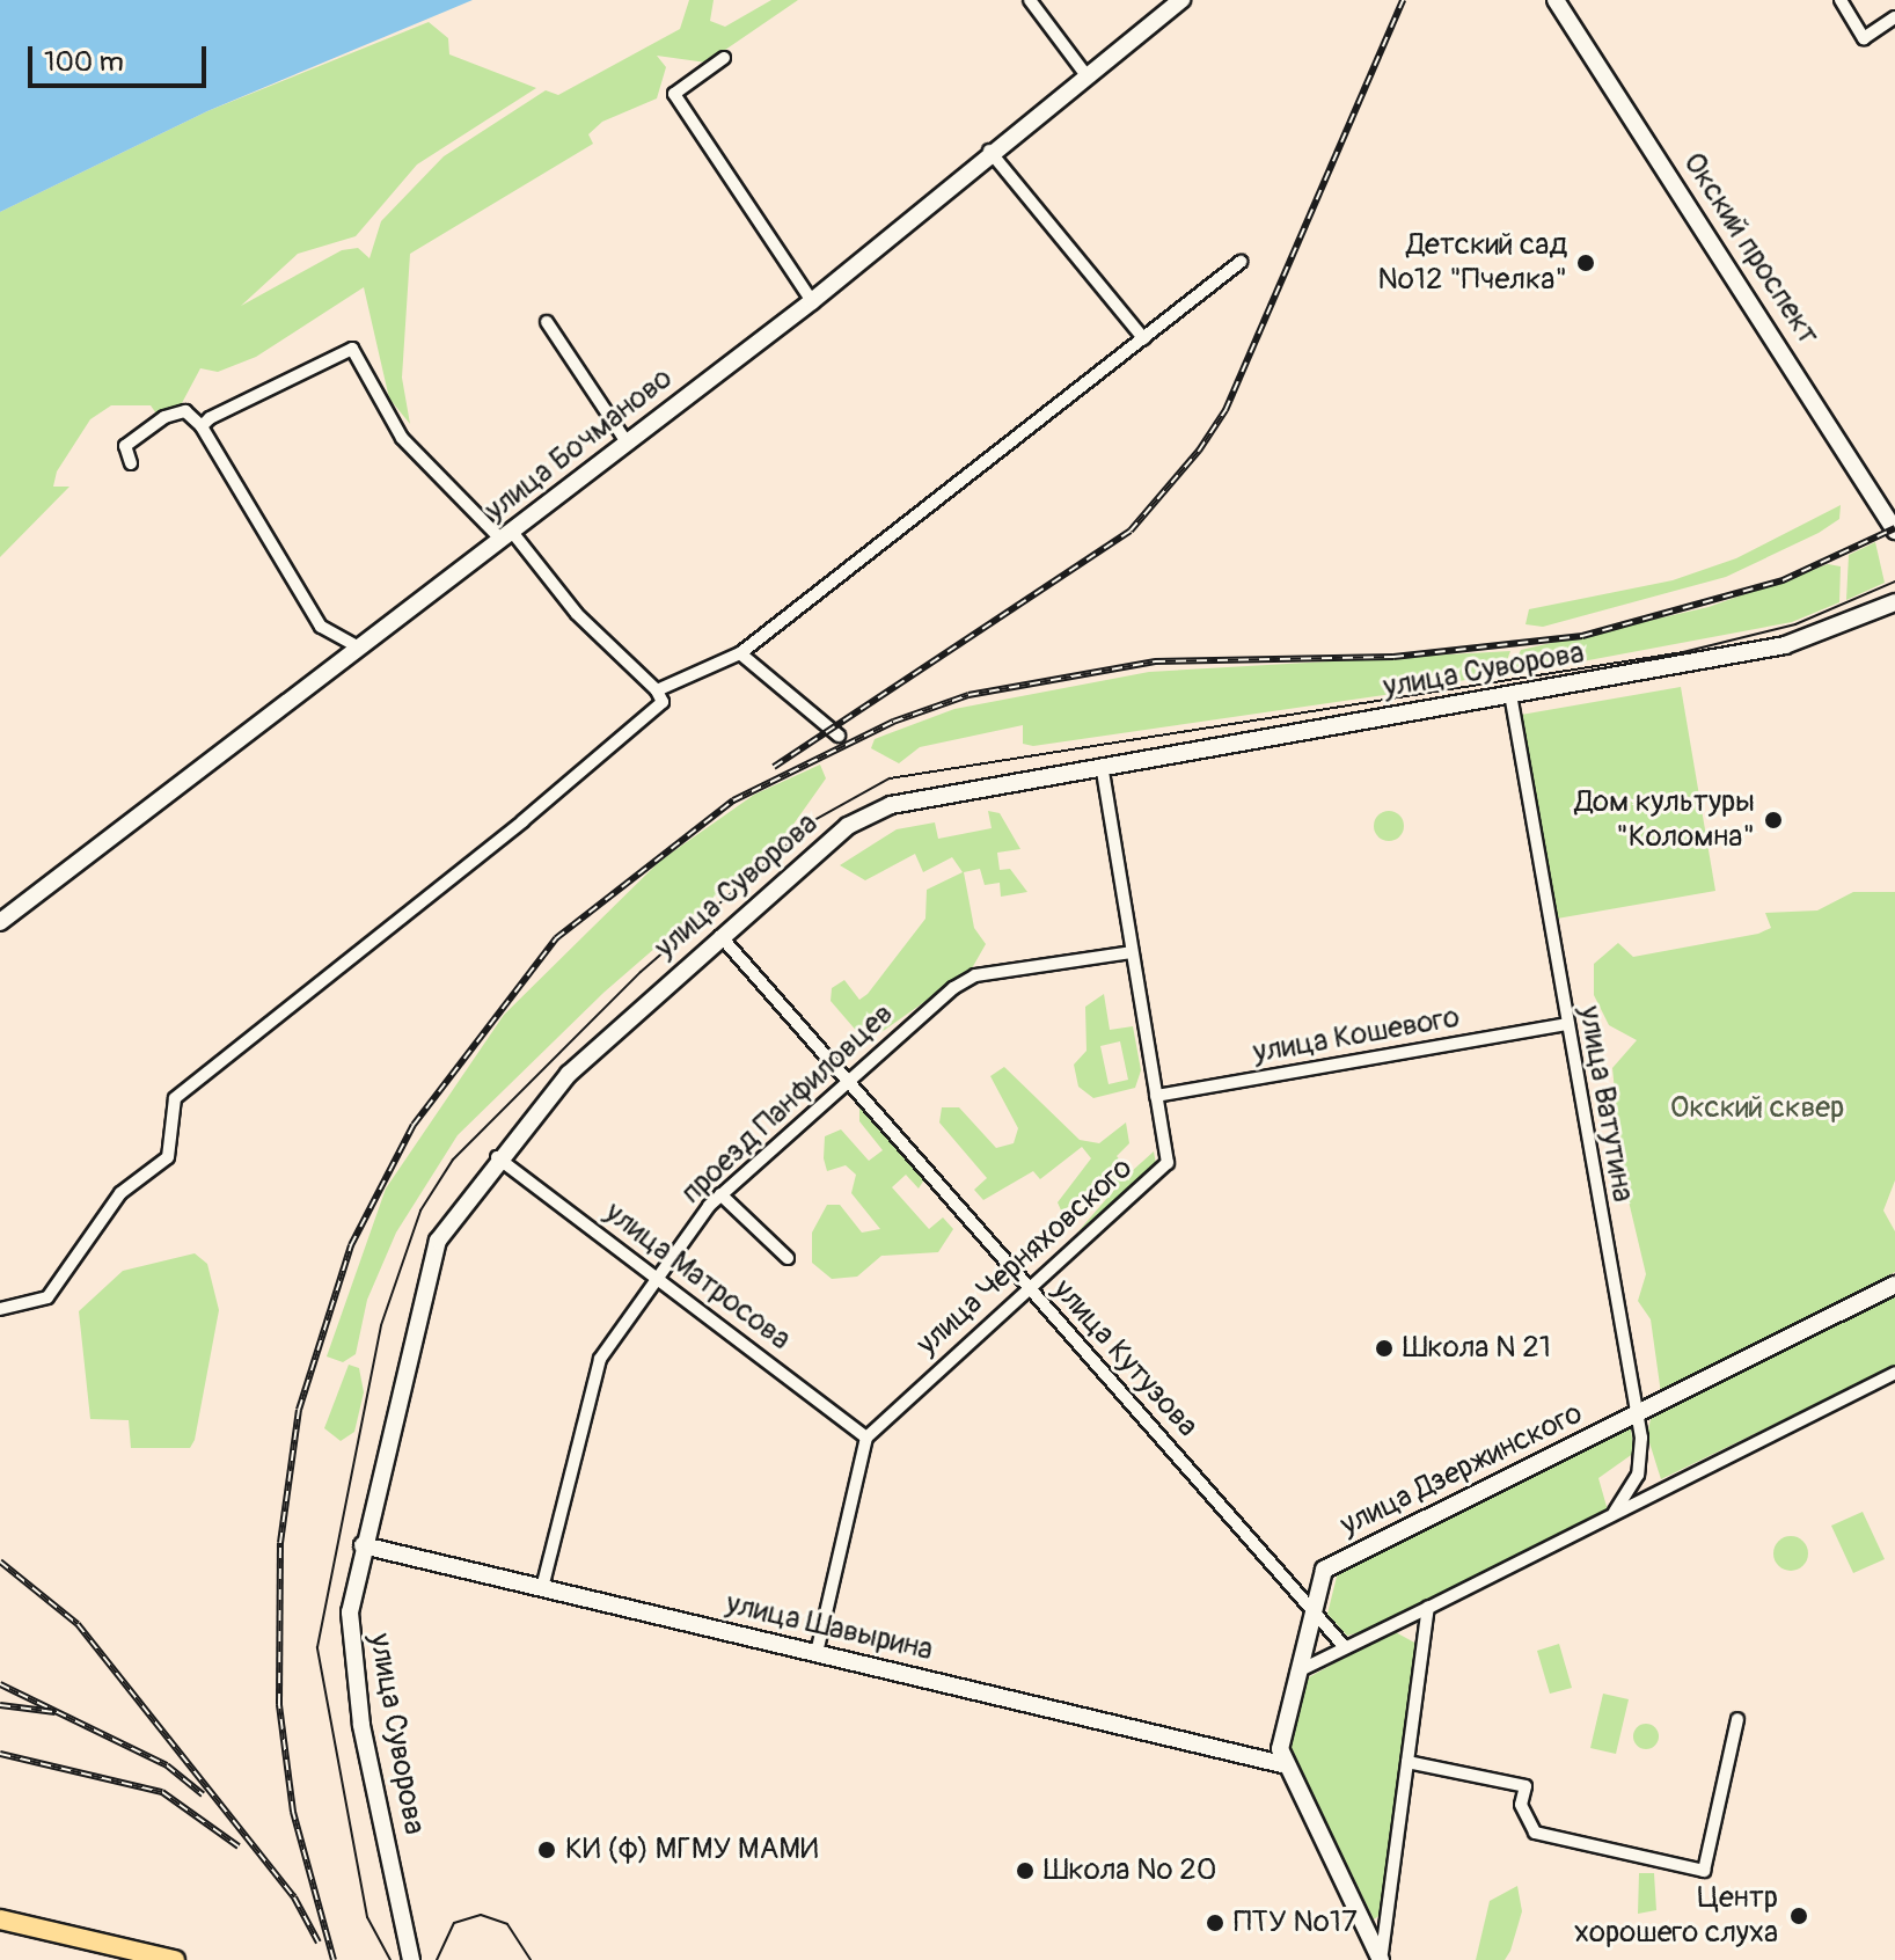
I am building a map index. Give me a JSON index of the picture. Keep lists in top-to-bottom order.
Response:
{
  "streets": {
    "street": [
      "Окский проспект",
      "улица Бочманово",
      "улица Суворова",
      "улица Кошевого",
      "проезд Панфиловцев",
      "улица Ватутина",
      "улица Черняховского",
      "улица Матросова",
      "улица Кутузова",
      "улица Дзержинского",
      "улица Шавырина"
    ]
  },
  "crossings": [
    ["улица Суворова", "улица Ватутина"],
    ["улица Суворова", "улица Черняховского"],
    ["улица Суворова", "улица Матросова"],
    ["улица Суворова", "улица Кутузова"],
    ["улица Суворова", "улица Шавырина"],
    ["улица Кошевого", "улица Ватутина"],
    ["улица Кошевого", "улица Черняховского"],
    ["проезд Панфиловцев", "улица Черняховского"],
    ["проезд Панфиловцев", "улица Матросова"],
    ["проезд Панфиловцев", "улица Кутузова"],
    ["проезд Панфиловцев", "улица Шавырина"],
    ["улица Ватутина", "улица Дзержинского"],
    ["улица Черняховского", "улица Матросова"],
    ["улица Черняховского", "улица Кутузова"],
    ["улица Кутузова", "улица Дзержинского"],
    ["улица Дзержинского", "улица Шавырина"]
  ],
  "parks": ["Окский сквер"],
  "places": [
    "Детский сад №12 \"Пчелка\"",
    "Дом культуры \"Коломна\"",
    "Школа N 21",
    "КИ (ф) МГМУ МАМИ",
    "Школа № 20",
    "Центр хорошего слуха",
    "ПТУ №17"
  ],
  "scale_bar": "100 m"
}
